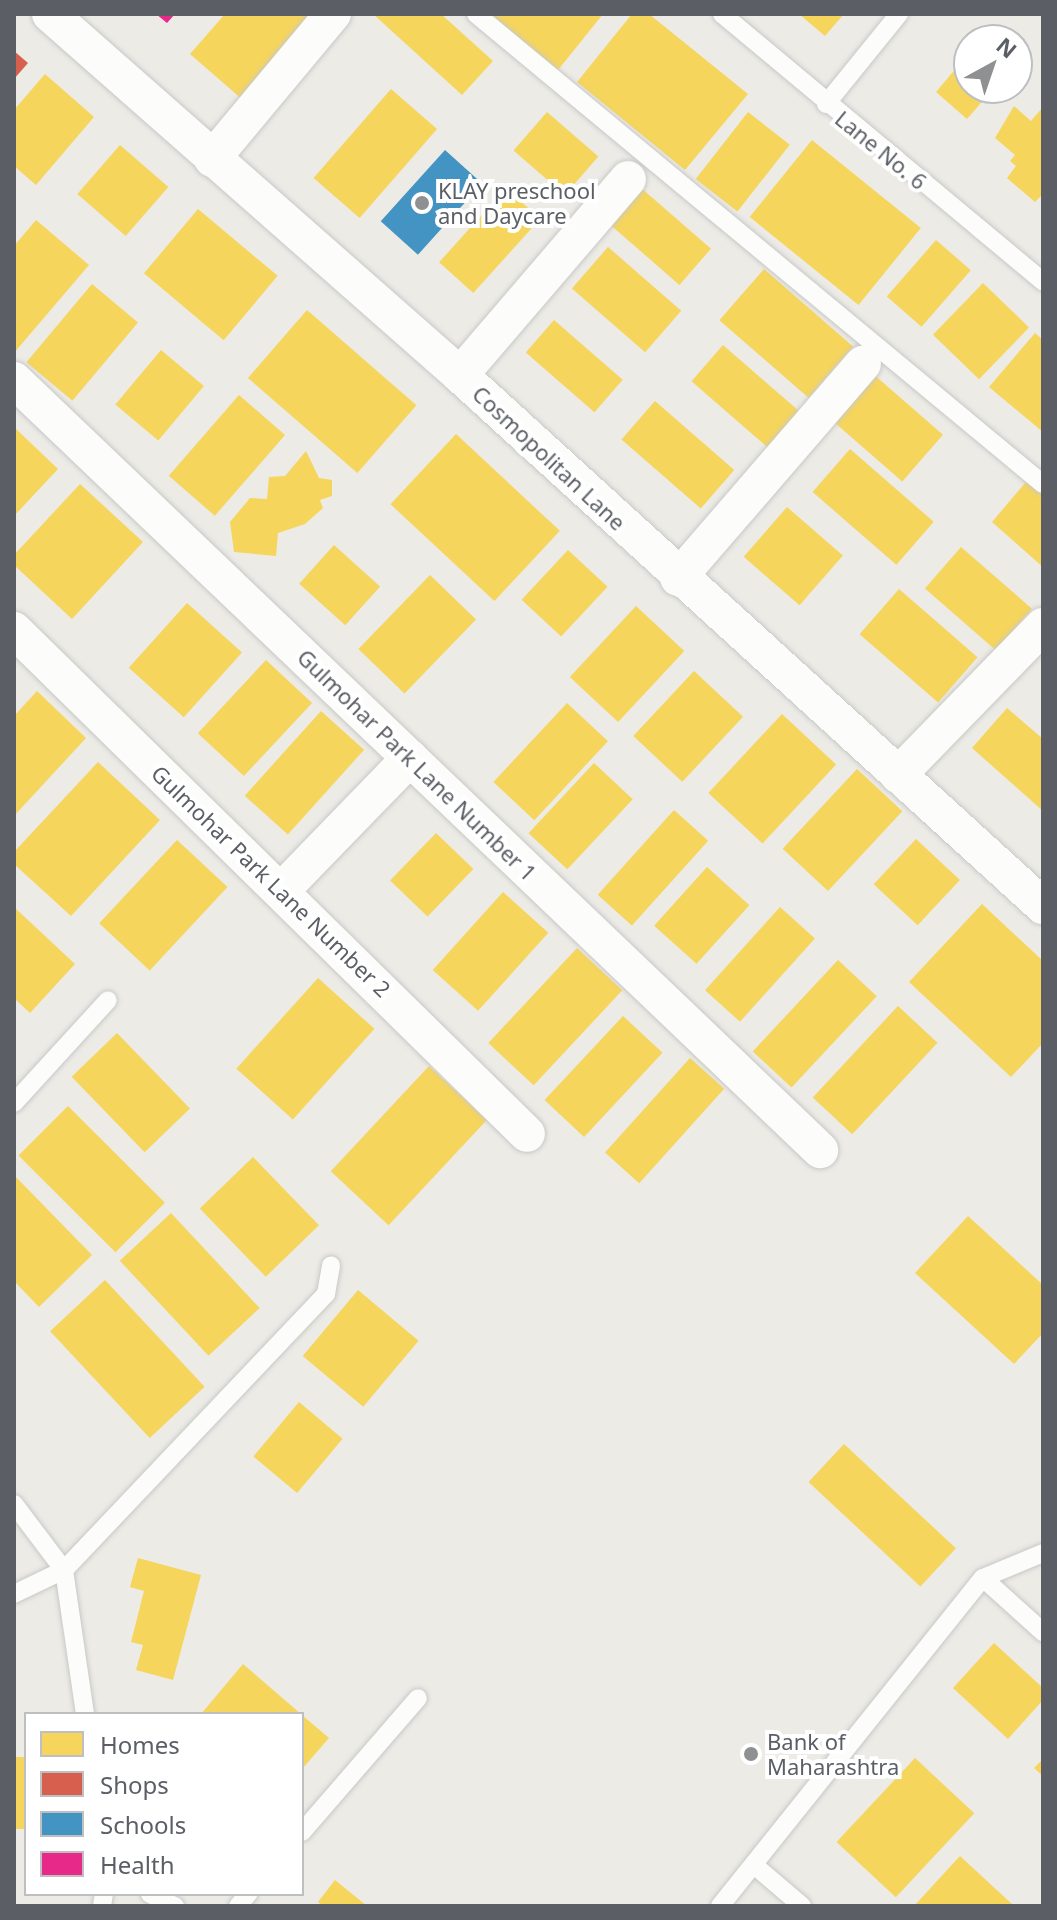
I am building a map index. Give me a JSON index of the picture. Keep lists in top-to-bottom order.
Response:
{
  "streets": {
    "street": ["Cosmopolitan Lane", "Gulmohar Park Lane Number 1", "Gulmohar Park Lane Number 2"],
    "lane": ["Lane No. 6"]
  },
  "places": ["KLAY preschool and Daycare", "Bank of Maharashtra"],
  "legend": [
    "Homes",
    "Shops",
    "Schools",
    "Health"
  ],
  "north": "top right"
}
